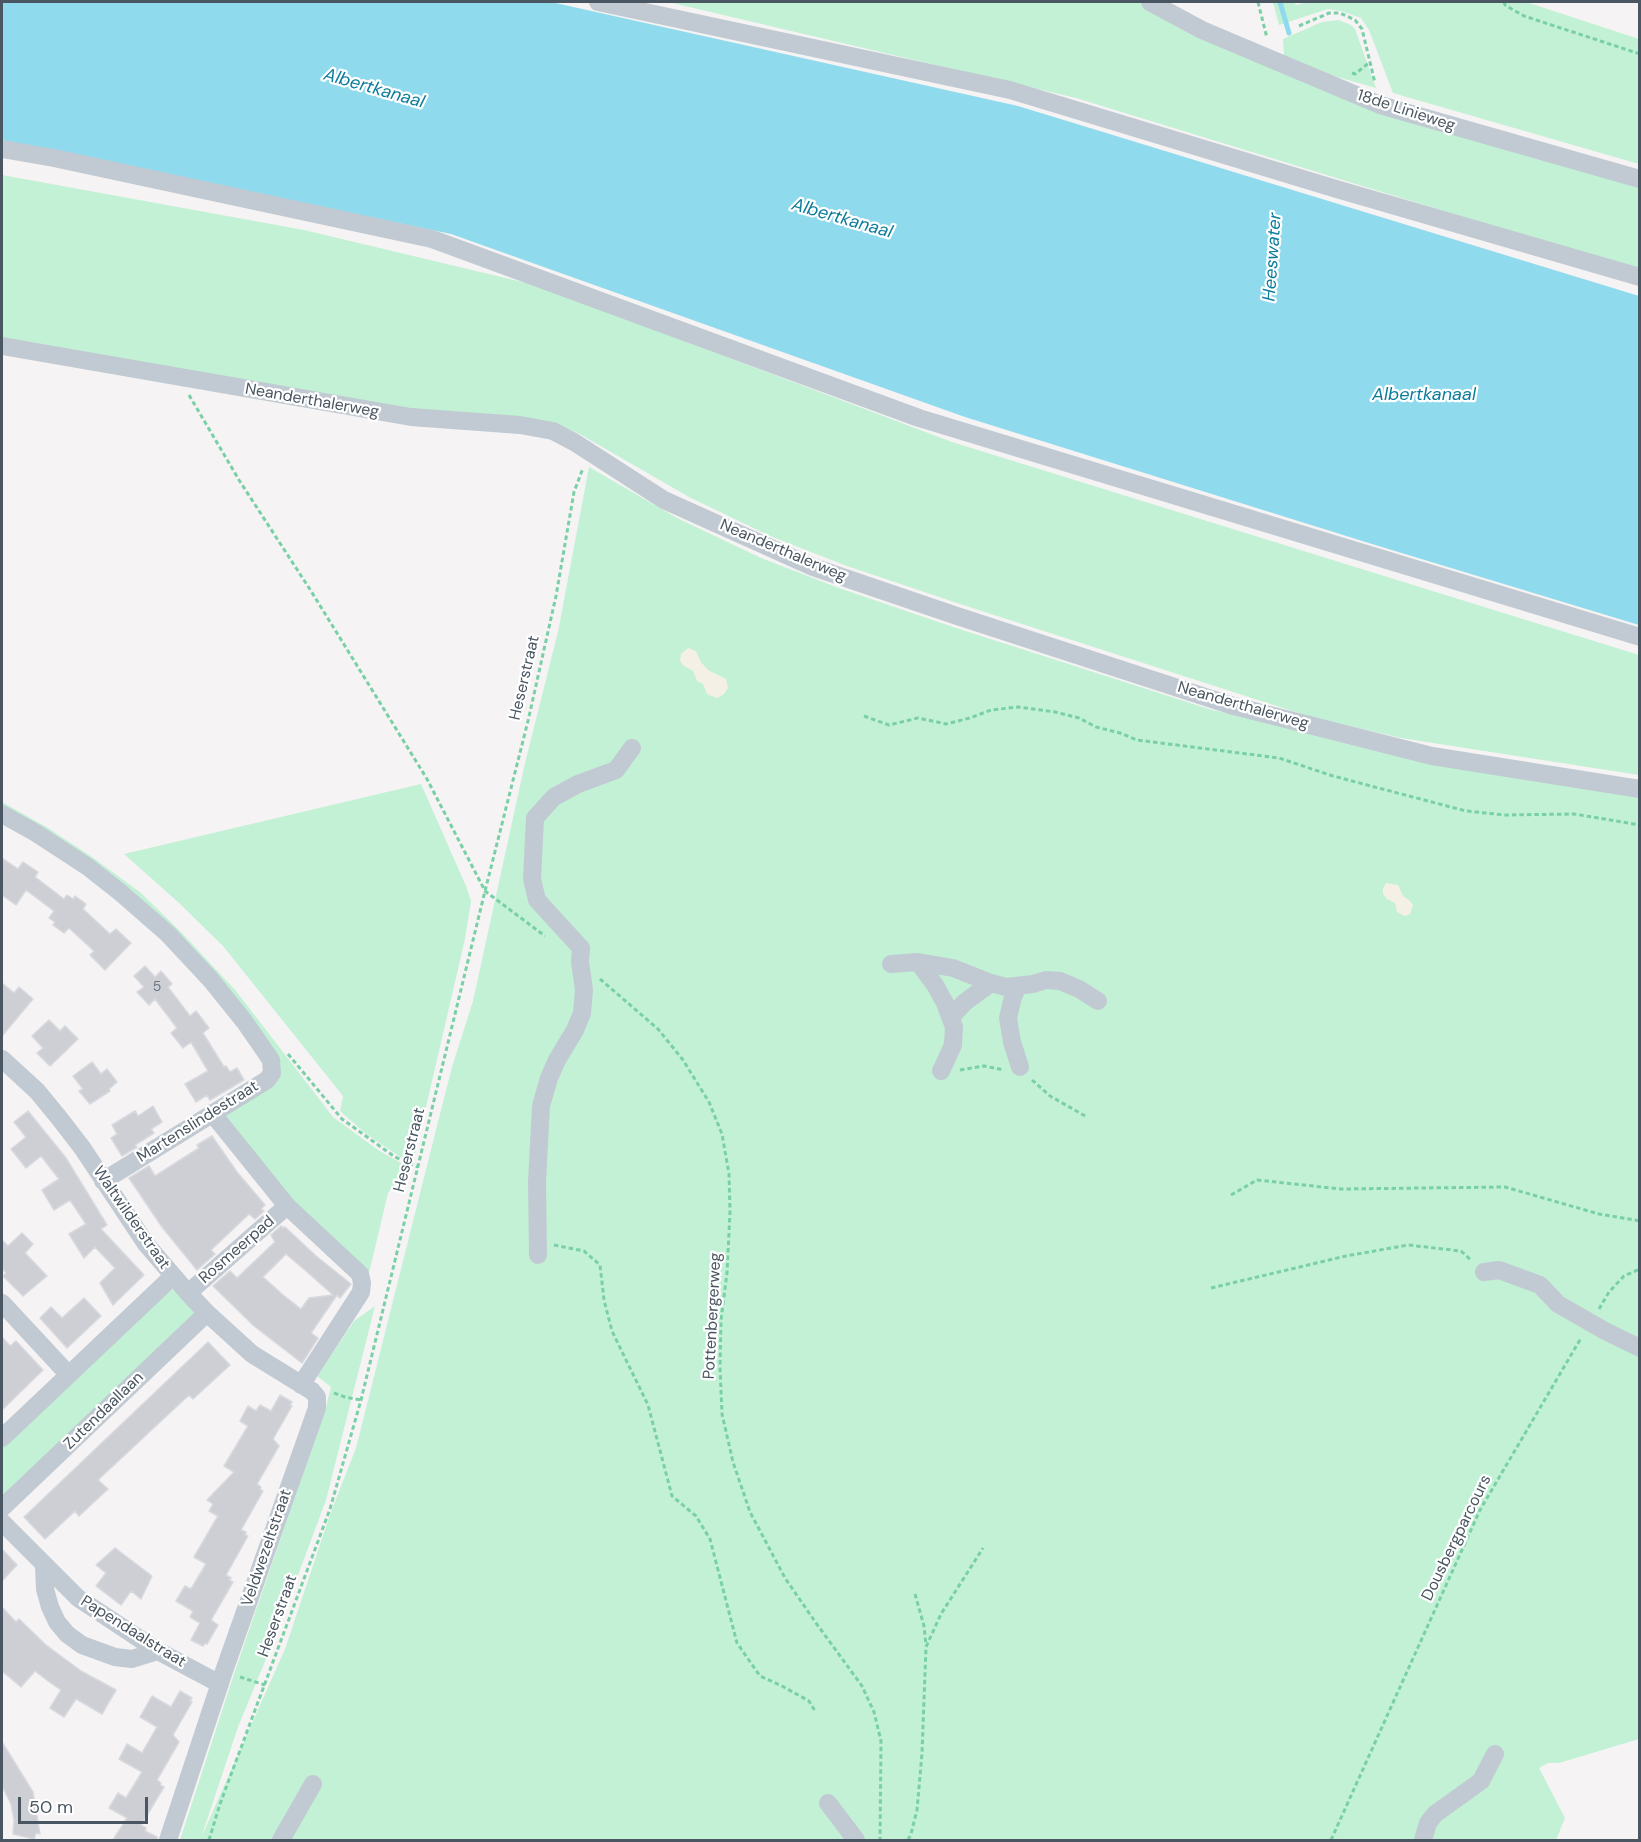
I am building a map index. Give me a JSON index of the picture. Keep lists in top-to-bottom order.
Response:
{
  "streets": {
    "street": [
      "18de Linieweg",
      "Neanderthalerweg",
      "Martenslindestraat",
      "Waltwilderstraat",
      "Rosmeerpad",
      "Zutendaallaan",
      "Veldwezeltstraat",
      "Papendaalstraat"
    ],
    "path": ["Heserstraat", "Pottenbergerweg", "Dousbergparcours"]
  },
  "crossings": [
    ["Neanderthalerweg", "Heserstraat"],
    ["Martenslindestraat", "Waltwilderstraat"],
    ["Martenslindestraat", "Rosmeerpad"],
    ["Waltwilderstraat", "Rosmeerpad"],
    ["Waltwilderstraat", "Zutendaallaan"],
    ["Waltwilderstraat", "Veldwezeltstraat"],
    ["Rosmeerpad", "Veldwezeltstraat"],
    ["Veldwezeltstraat", "Papendaalstraat"]
  ],
  "water": ["Albertkanaal", "Heeswater"],
  "house_numbers": ["5"],
  "scale_bar": "50 m"
}
